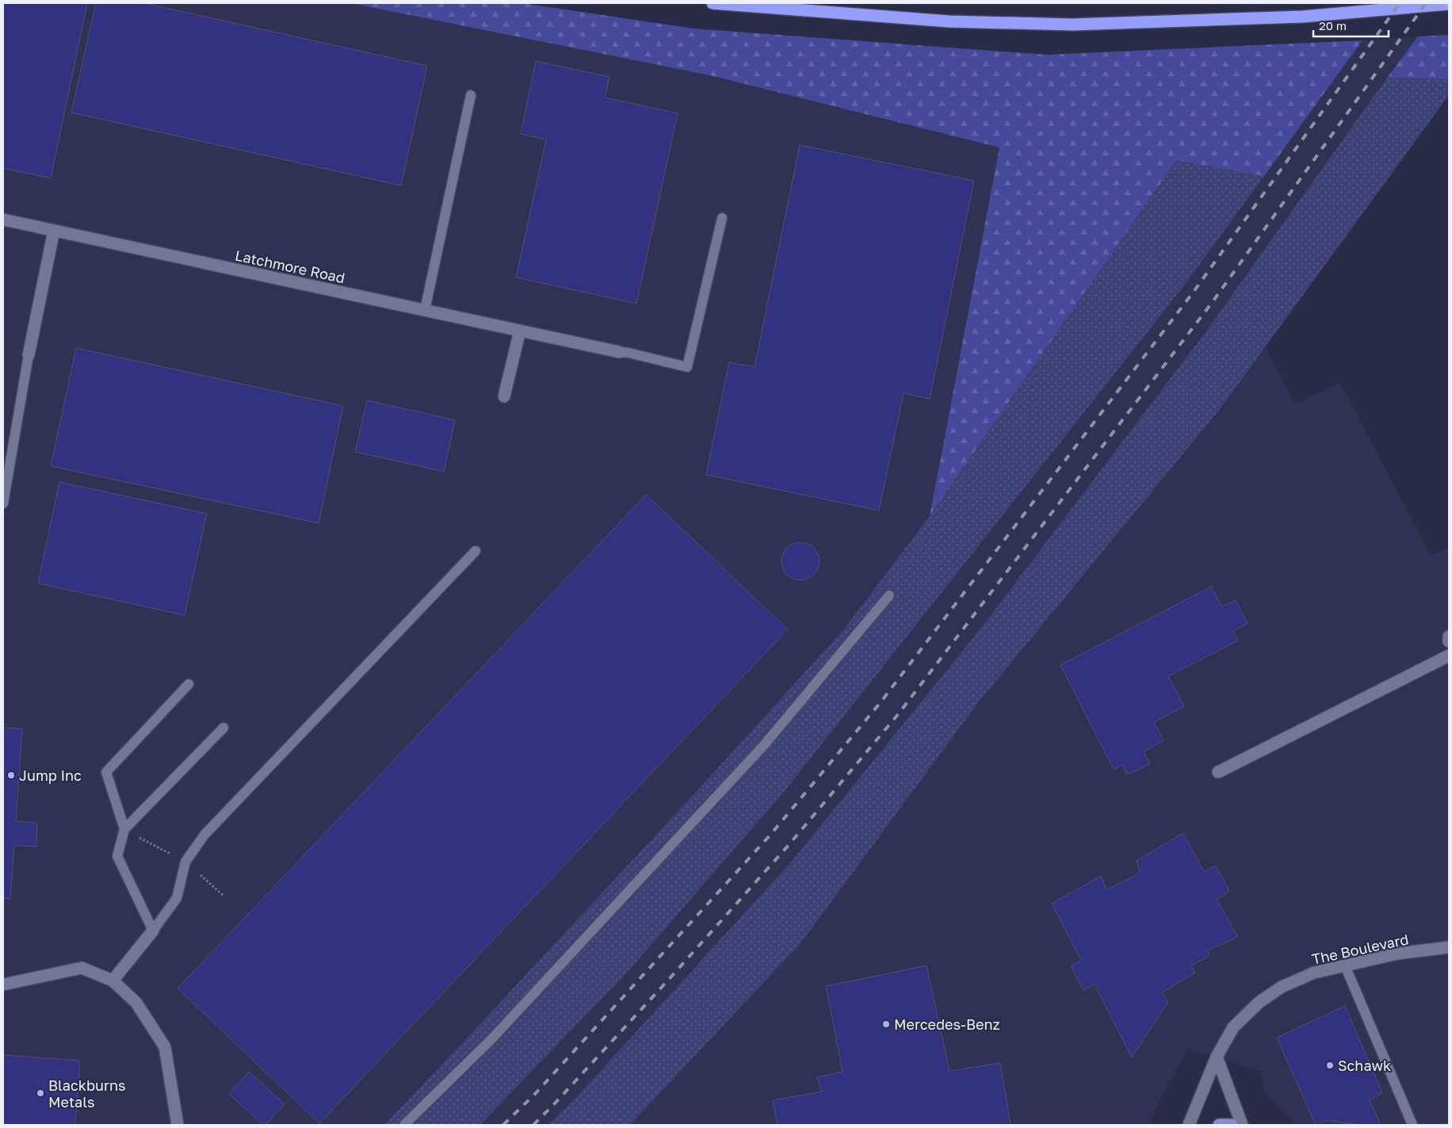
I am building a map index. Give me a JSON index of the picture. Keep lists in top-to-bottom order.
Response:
{
  "streets": {
    "street": ["Latchmore Road", "The Boulevard"]
  },
  "places": [
    "Jump Inc",
    "Mercedes-Benz",
    "Schawk",
    "Blackburns Metals"
  ],
  "scale_bar": "20 m"
}
